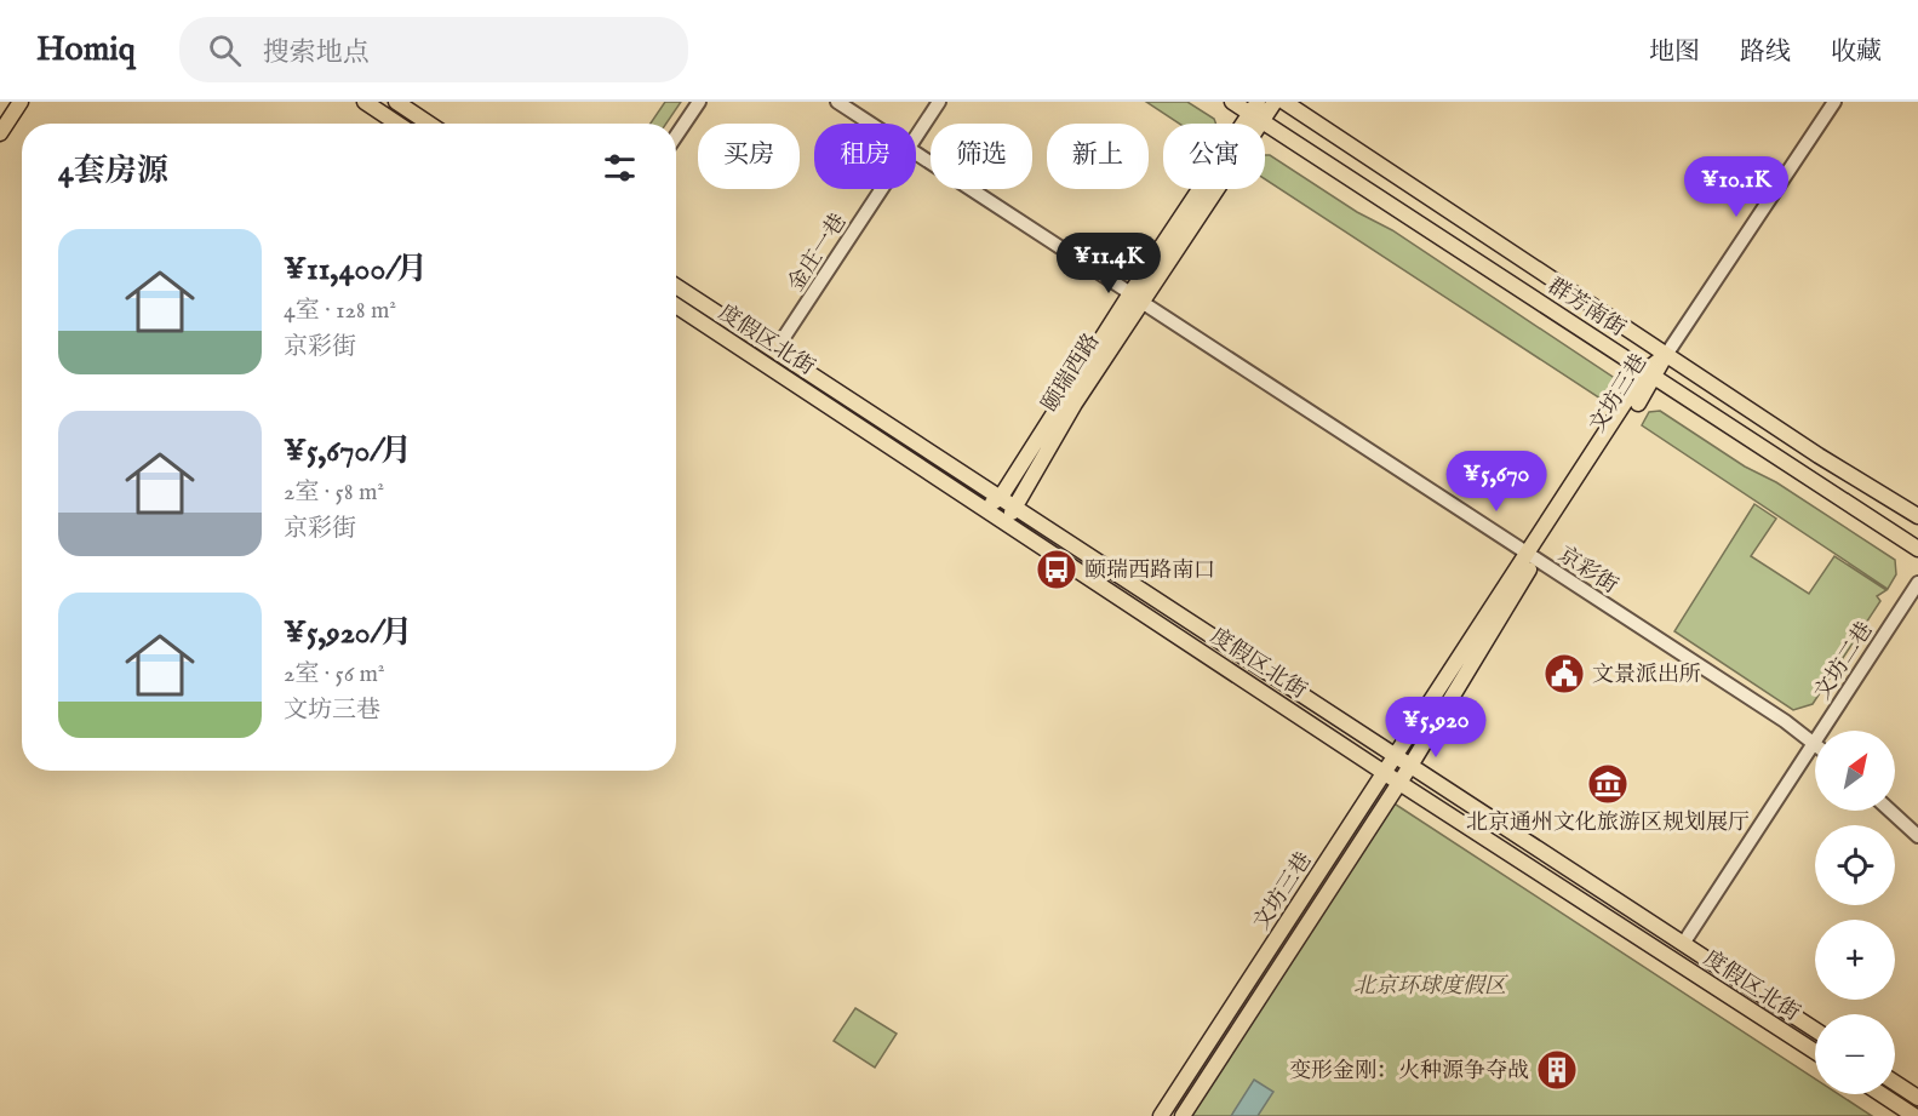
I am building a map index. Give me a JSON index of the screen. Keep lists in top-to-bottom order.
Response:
{
  "streets": {
    "main road": [
      "群芳南街",
      "度假区北街",
      "颐瑞西路",
      "文坊三巷"
    ],
    "street": ["金庄一巷", "京彩街", "文坊二巷"]
  },
  "crossings": [
    ["金庄一巷", "度假区北街"],
    ["群芳南街", "颐瑞西路"],
    ["群芳南街", "文坊三巷"],
    ["度假区北街", "颐瑞西路"],
    ["度假区北街", "文坊三巷"],
    ["度假区北街", "文坊二巷"],
    ["颐瑞西路", "京彩街"],
    ["文坊三巷", "京彩街"],
    ["京彩街", "文坊二巷"]
  ],
  "parks": ["北京环球度假区"],
  "places": {
    "bus stop": ["颐瑞西路南口"],
    "public building": ["文景派出所"],
    "museum": ["北京通州文化旅游区规划展厅"],
    "building": ["变形金刚：火种源争夺战"]
  },
  "north": "top right",
  "page": {
    "header": "Homiq",
    "search": "搜索地点",
    "nav": ["地图", "路线", "收藏"],
    "chip": [
      "买房",
      "租房",
      "筛选",
      "新上",
      "公寓"
    ],
    "heading": "4套房源",
    "price": [
      "¥10.1K",
      "¥11.4K",
      "¥5,670",
      "¥5,920"
    ],
    "list": [
      {
        "name": "¥11,400/月",
        "note": "4室 · 128 m² · 京彩街"
      },
      {
        "name": "¥5,670/月",
        "note": "2室 · 58 m² · 京彩街"
      },
      {
        "name": "¥5,920/月",
        "note": "2室 · 56 m² · 文坊三巷"
      }
    ],
    "map_buttons": ["+", "−"]
  }
}
